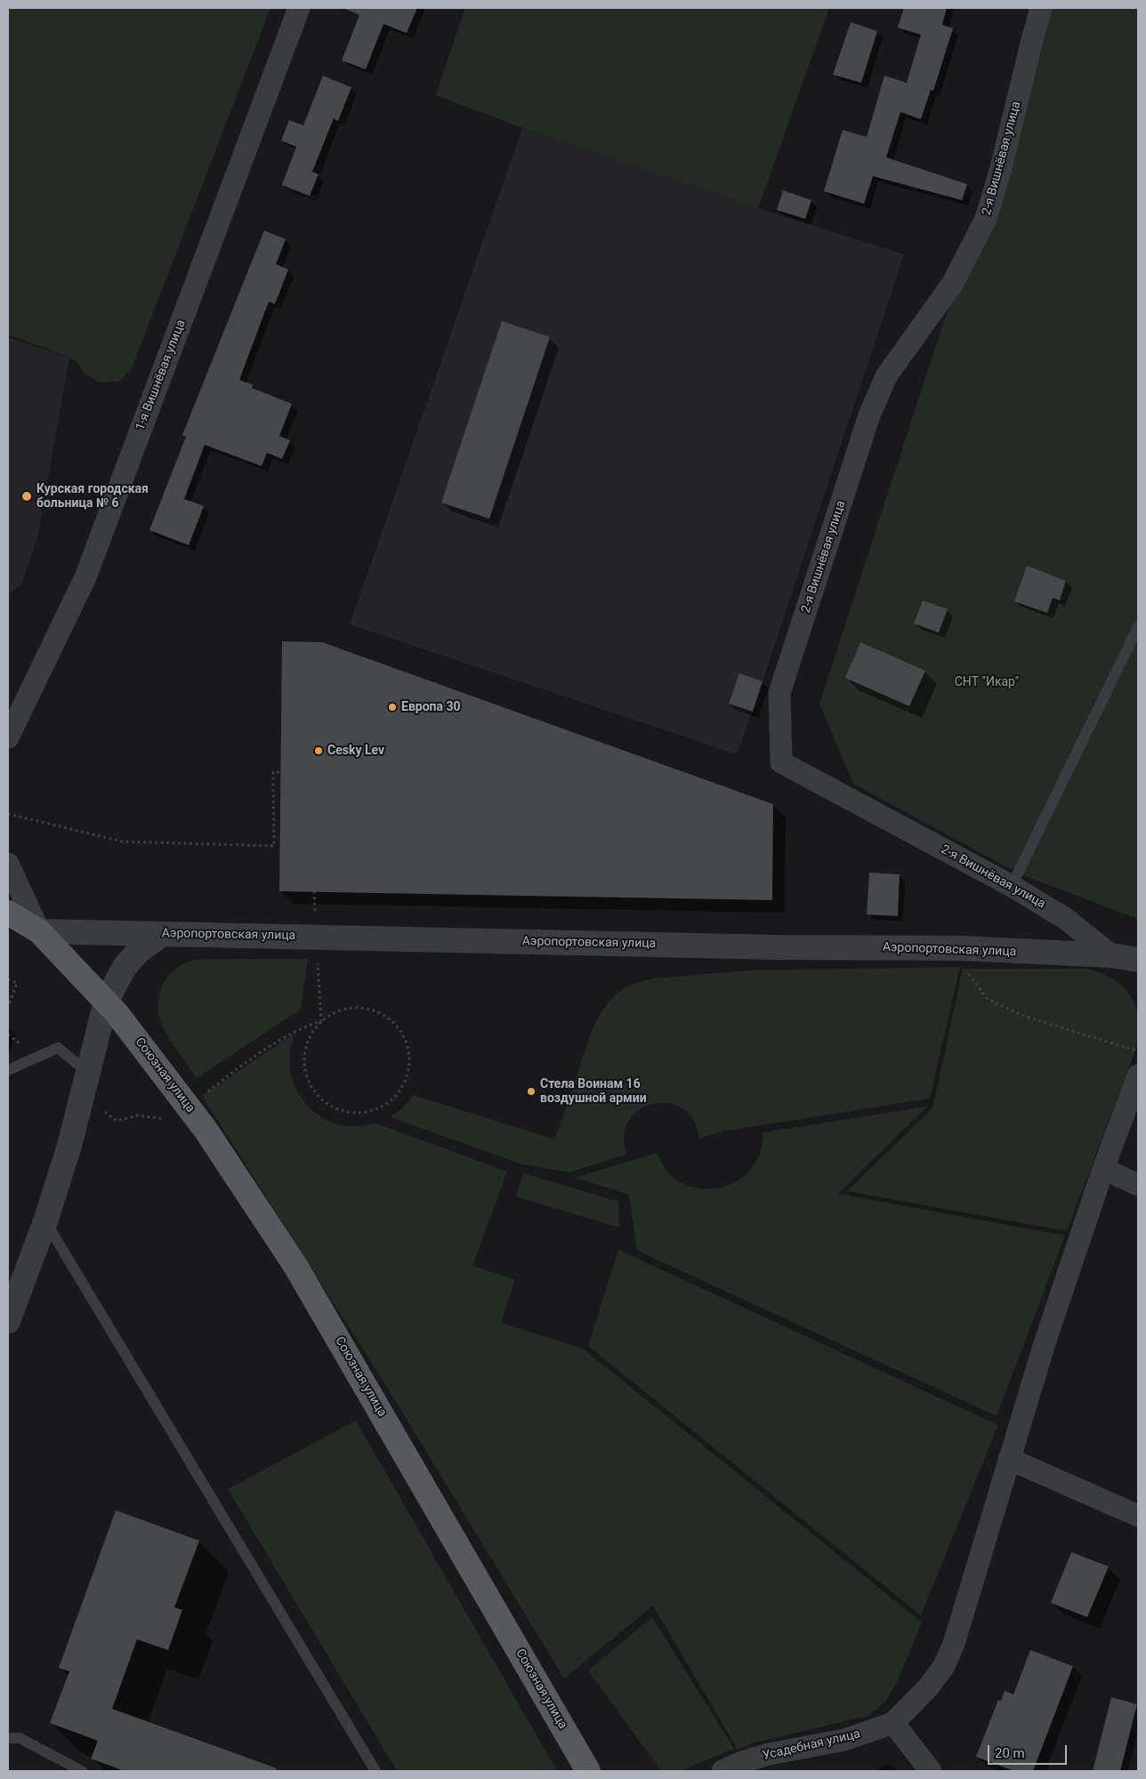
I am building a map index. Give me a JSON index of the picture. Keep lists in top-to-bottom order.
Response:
{
  "streets": {
    "main road": ["Союзная улица"],
    "street": [
      "2-я Вишнёвая улица",
      "1-я Вишнёвая улица",
      "Аэропортовская улица",
      "Усадебная улица"
    ]
  },
  "crossings": [
    ["2-я Вишнёвая улица", "Аэропортовская улица"],
    ["Аэропортовская улица", "Союзная улица"]
  ],
  "parks": ["СНТ \"Икар\""],
  "places": [
    "Курская городская больница № 6",
    "Европа 30",
    "Cesky Lev",
    "Стела Воинам 16 воздушной армии"
  ],
  "scale_bar": "20 m"
}
